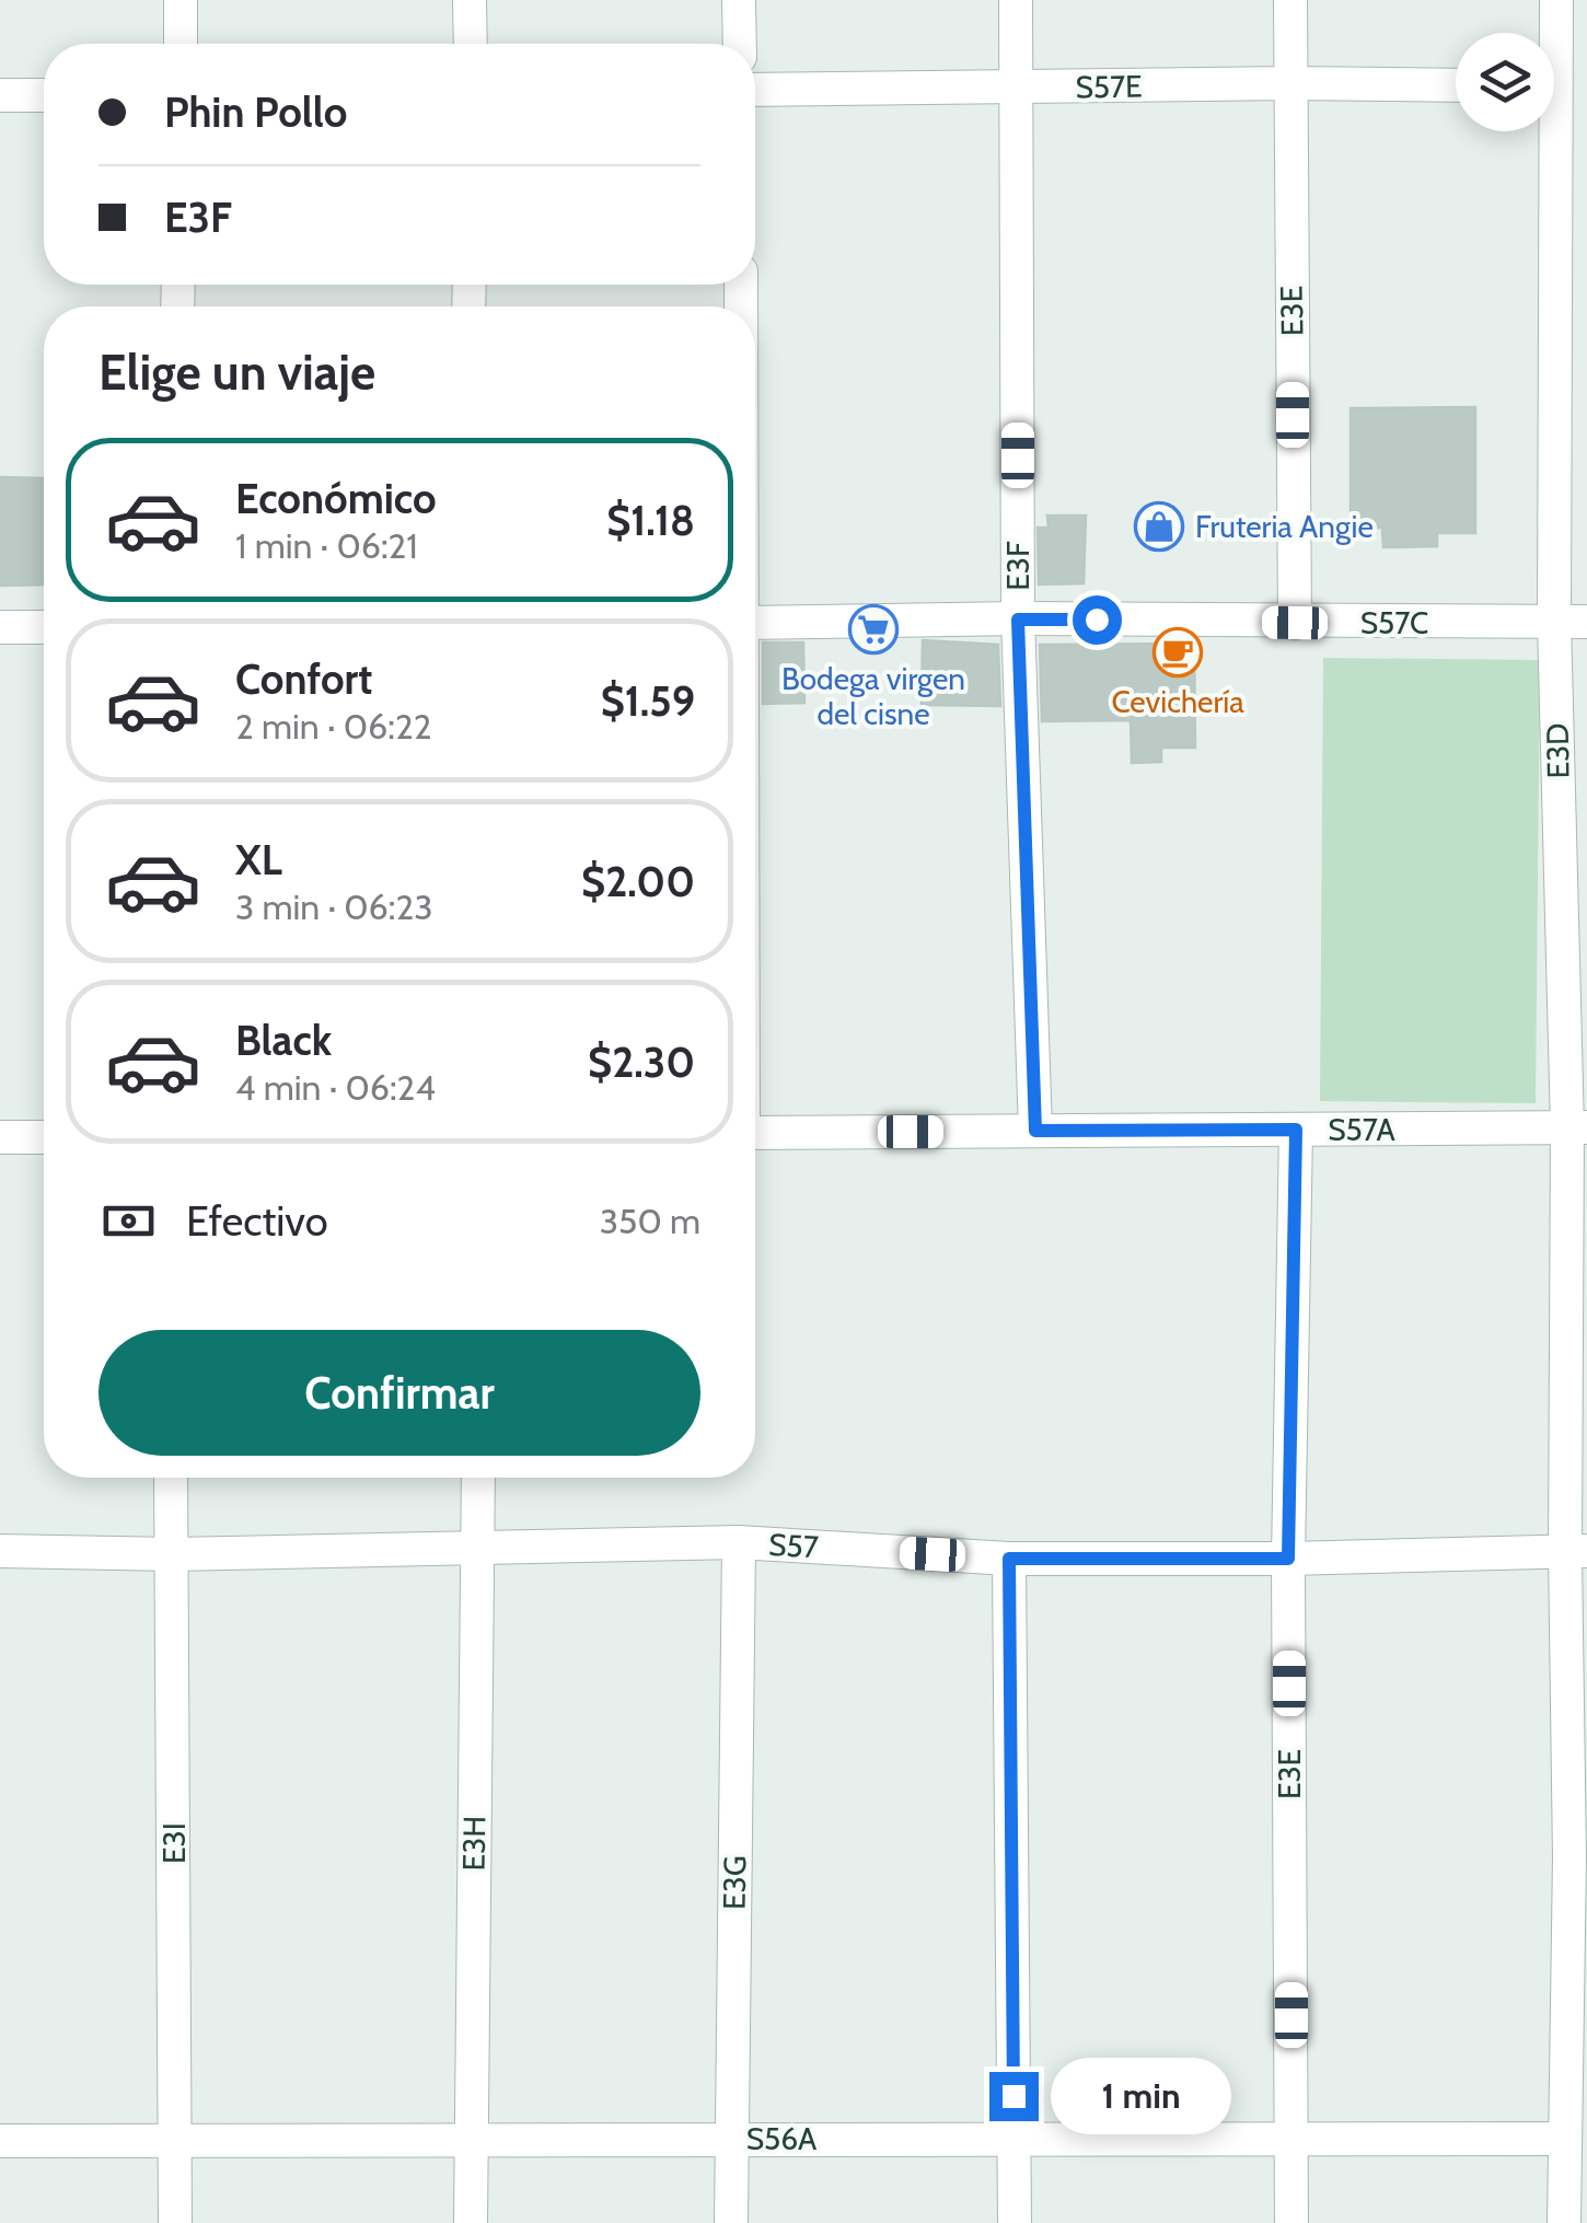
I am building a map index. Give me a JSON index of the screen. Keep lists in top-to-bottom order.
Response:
{
  "streets": {
    "street": [
      "S57E",
      "E3E",
      "E3F",
      "S57C",
      "E3D",
      "S57A",
      "S57",
      "E3I",
      "E3H",
      "E3G",
      "S56A"
    ]
  },
  "crossings": [
    ["S57E", "E3E"],
    ["S57E", "E3F"],
    ["E3E", "S57C"],
    ["E3E", "S57A"],
    ["E3E", "S57"],
    ["E3E", "S56A"],
    ["E3F", "S57C"],
    ["E3F", "S57A"],
    ["S57C", "E3D"],
    ["E3D", "S57A"],
    ["E3D", "S57"],
    ["E3D", "S56A"],
    ["S57", "E3I"],
    ["S57", "E3H"],
    ["S57", "E3G"],
    ["E3I", "S56A"],
    ["E3H", "S56A"],
    ["E3G", "S56A"]
  ],
  "places": {
    "shop": ["Fruteria Angie"],
    "supermarket": ["Bodega virgen del cisne"],
    "cafe": ["Cevichería"]
  },
  "page": {
    "banner": ["Phin Pollo", "E3F"],
    "heading": "Elige un viaje",
    "list": [
      {
        "name": "Económico",
        "note": "1 min · 06:21",
        "value": "$1.18"
      },
      {
        "name": "Confort",
        "note": "2 min · 06:22",
        "value": "$1.59"
      },
      {
        "name": "XL",
        "note": "3 min · 06:23",
        "value": "$2.00"
      },
      {
        "name": "Black",
        "note": "4 min · 06:24",
        "value": "$2.30"
      }
    ],
    "pay": ["Efectivo", "350 m"],
    "buttons": "Confirmar",
    "bubble": "1 min"
  }
}
